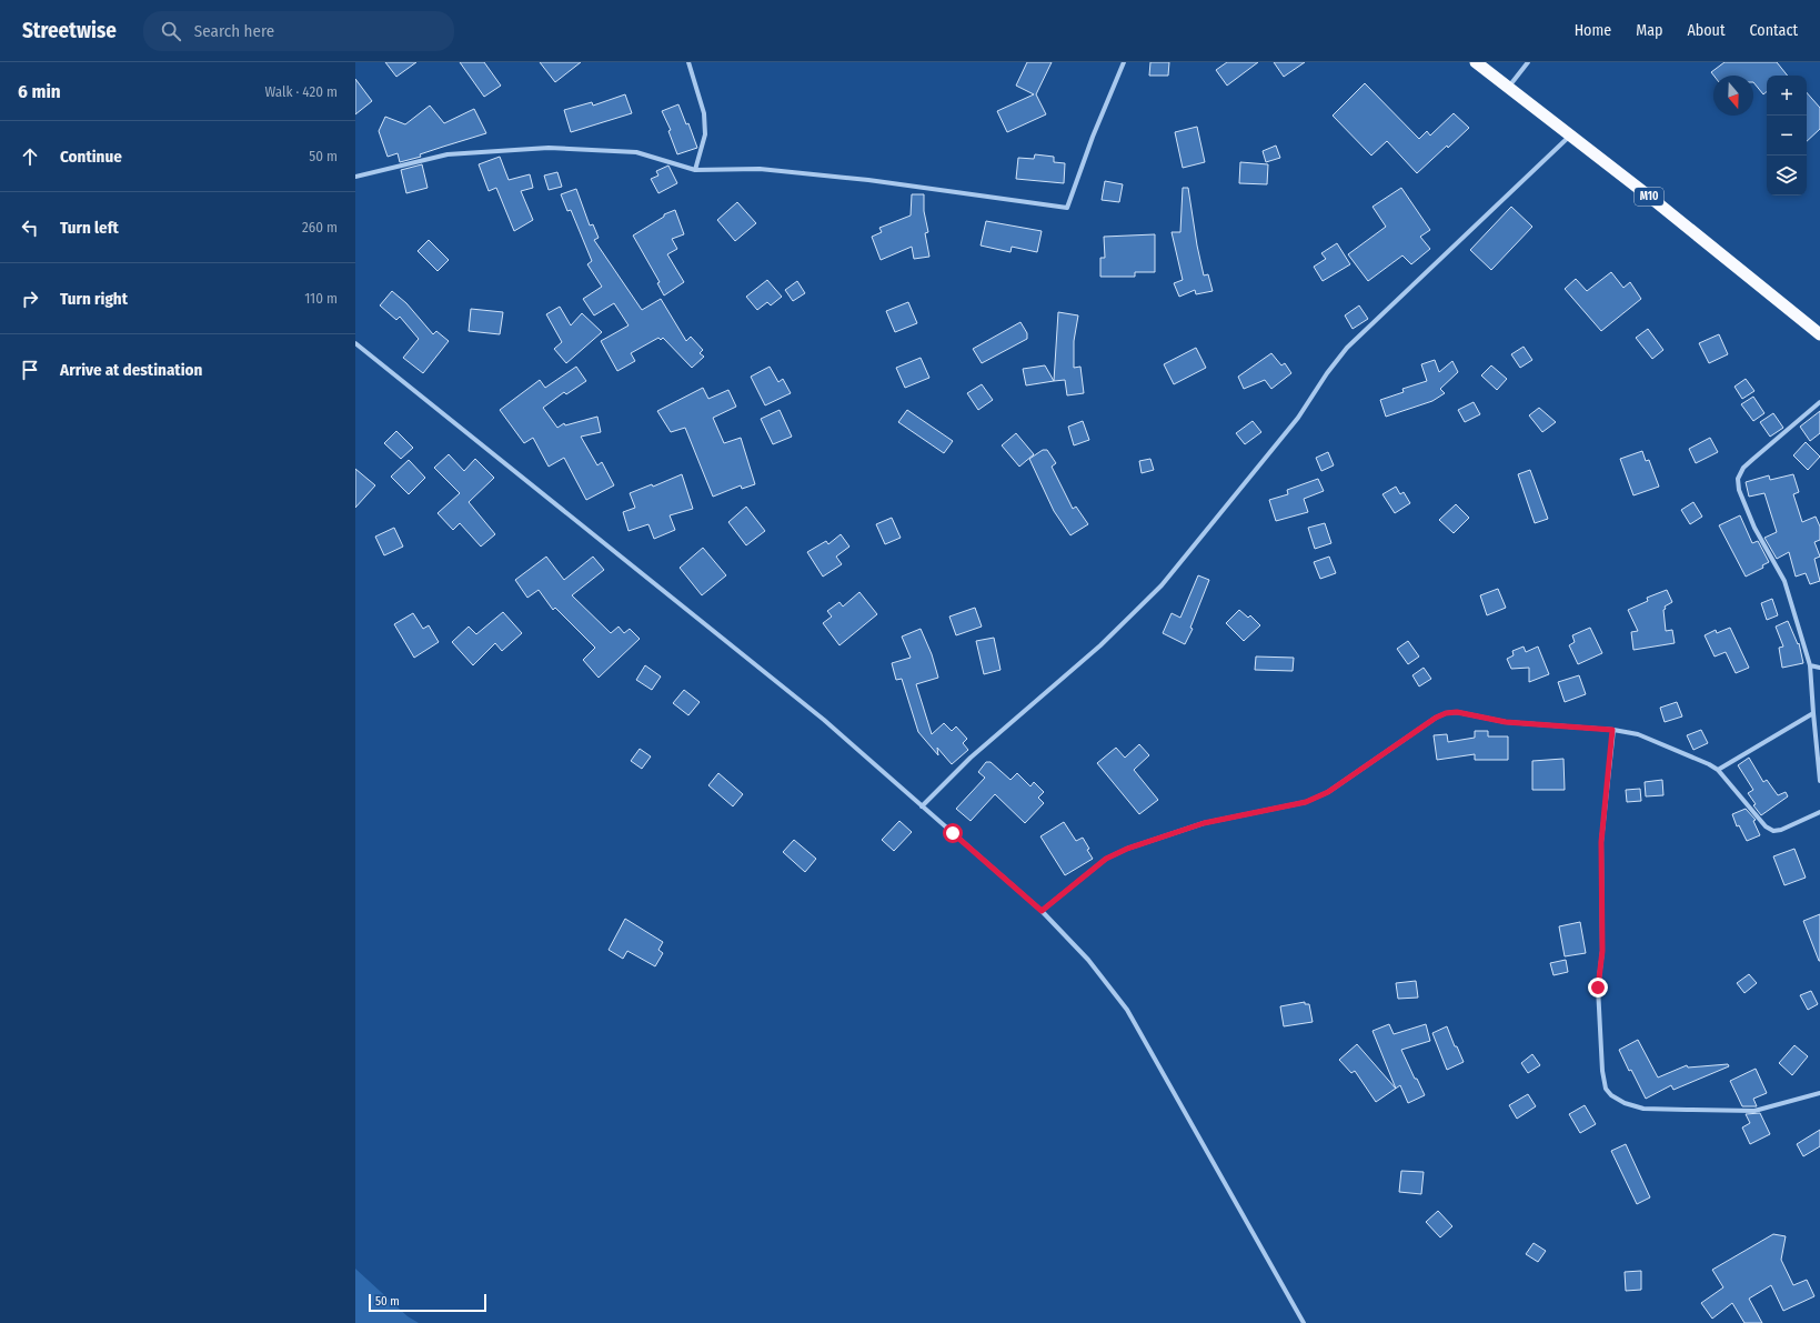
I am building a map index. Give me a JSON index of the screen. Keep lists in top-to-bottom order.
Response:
{
  "streets": {
    "highway": ["M10"]
  },
  "scale_bar": "50 m",
  "north": "bottom",
  "page": {
    "header": "Streetwise",
    "search": "Search here",
    "nav": [
      "Home",
      "Map",
      "About",
      "Contact"
    ],
    "heading": ["6 min", "Walk · 420 m"],
    "map_buttons": ["+", "−"],
    "list": [
      ["Continue", "50 m"],
      ["Turn left", "260 m"],
      ["Turn right", "110 m"],
      "Arrive at destination"
    ],
    "scale": "50 m"
  }
}
